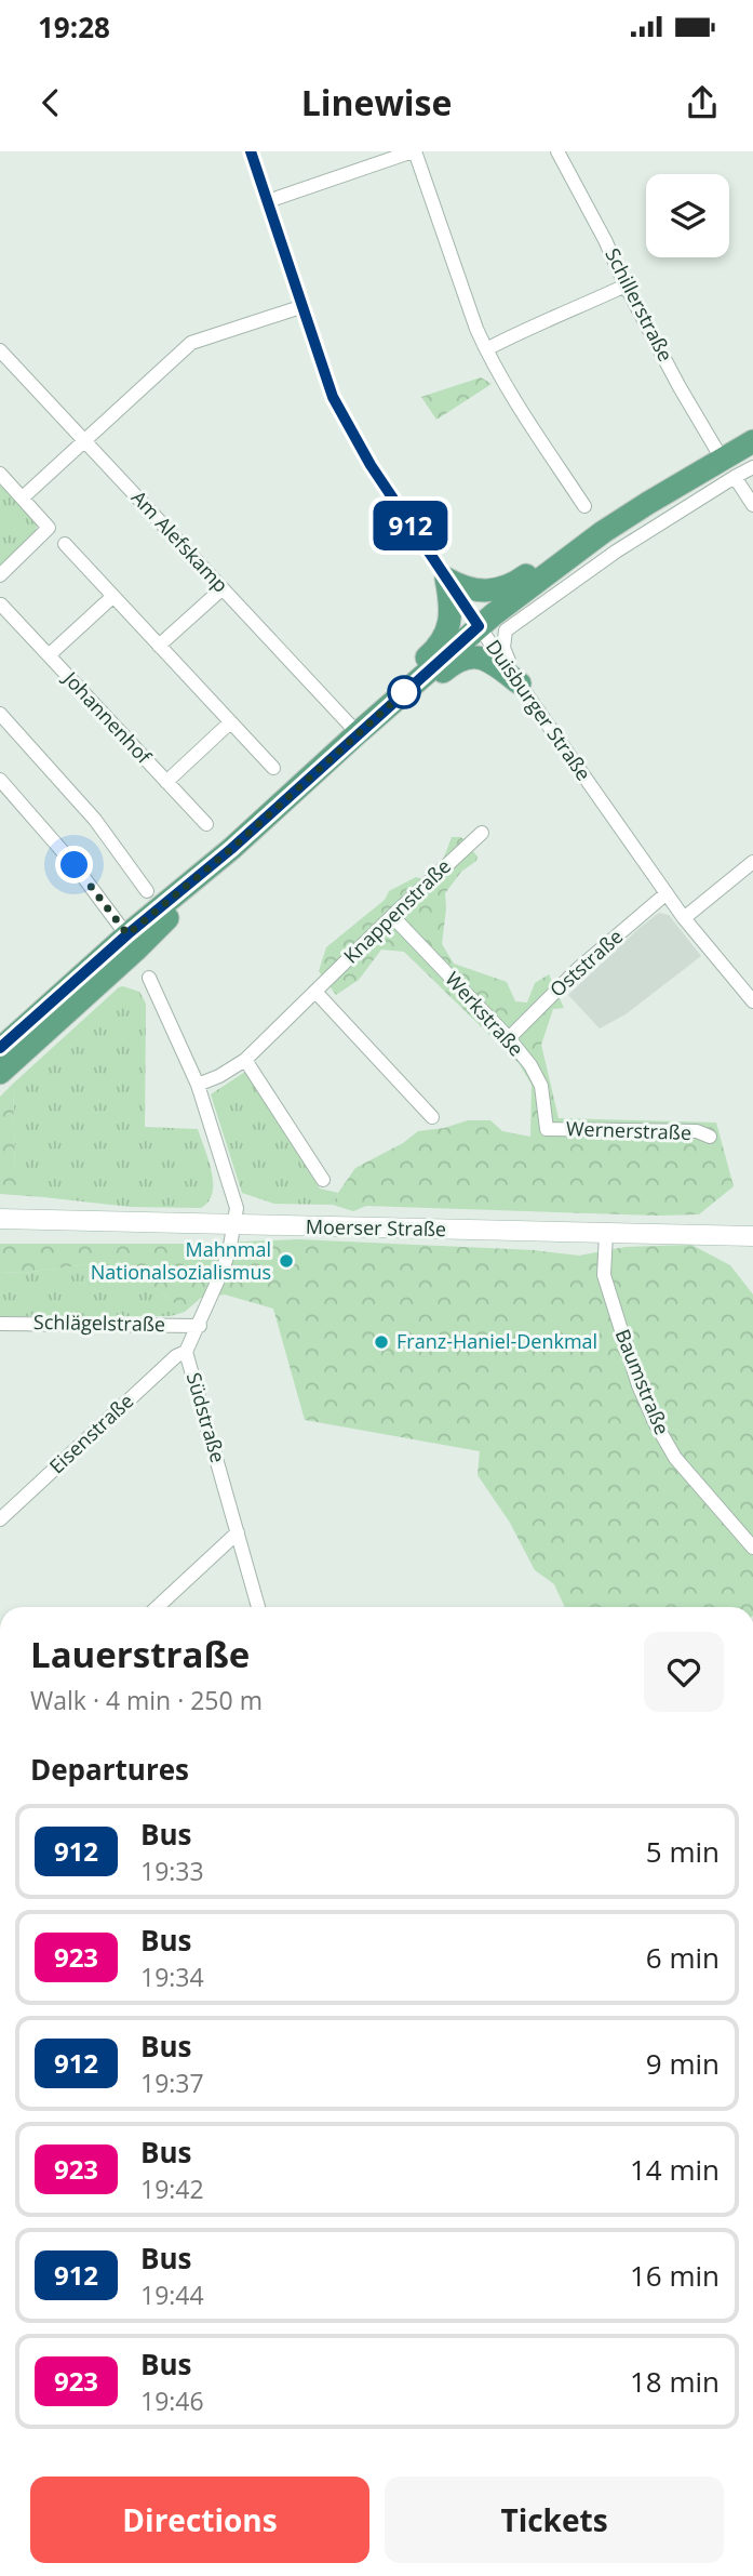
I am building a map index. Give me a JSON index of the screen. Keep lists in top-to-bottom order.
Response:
{
  "streets": {
    "main road": ["Moerser Straße"],
    "street": [
      "Schillerstraße",
      "Am Alefskamp",
      "Duisburger Straße",
      "Johannenhof",
      "Knappenstraße",
      "Oststraße",
      "Werkstraße",
      "Wernerstraße",
      "Schlägelstraße",
      "Baumstraße",
      "Südstraße",
      "Eisenstraße"
    ]
  },
  "crossings": [
    ["Duisburger Straße", "Oststraße"],
    ["Knappenstraße", "Werkstraße"],
    ["Oststraße", "Werkstraße"],
    ["Werkstraße", "Wernerstraße"],
    ["Moerser Straße", "Baumstraße"],
    ["Moerser Straße", "Südstraße"],
    ["Schlägelstraße", "Südstraße"],
    ["Südstraße", "Eisenstraße"]
  ],
  "places": ["Mahnmal Nationalsozialismus", "Franz-Haniel-Denkmal"],
  "lines": ["bus line 912"],
  "page": {
    "status": "19:28",
    "header": "Linewise",
    "on_map": "912",
    "heading": [
      ["Lauerstraße", "Walk · 4 min · 250 m"],
      "Departures"
    ],
    "list": [
      {
        "mark": "912",
        "name": "Bus",
        "note": "19:33",
        "value": "5 min"
      },
      {
        "mark": "923",
        "name": "Bus",
        "note": "19:34",
        "value": "6 min"
      },
      {
        "mark": "912",
        "name": "Bus",
        "note": "19:37",
        "value": "9 min"
      },
      {
        "mark": "923",
        "name": "Bus",
        "note": "19:42",
        "value": "14 min"
      },
      {
        "mark": "912",
        "name": "Bus",
        "note": "19:44",
        "value": "16 min"
      },
      {
        "mark": "923",
        "name": "Bus",
        "note": "19:46",
        "value": "18 min"
      }
    ],
    "buttons": ["Directions", "Tickets"]
  }
}
